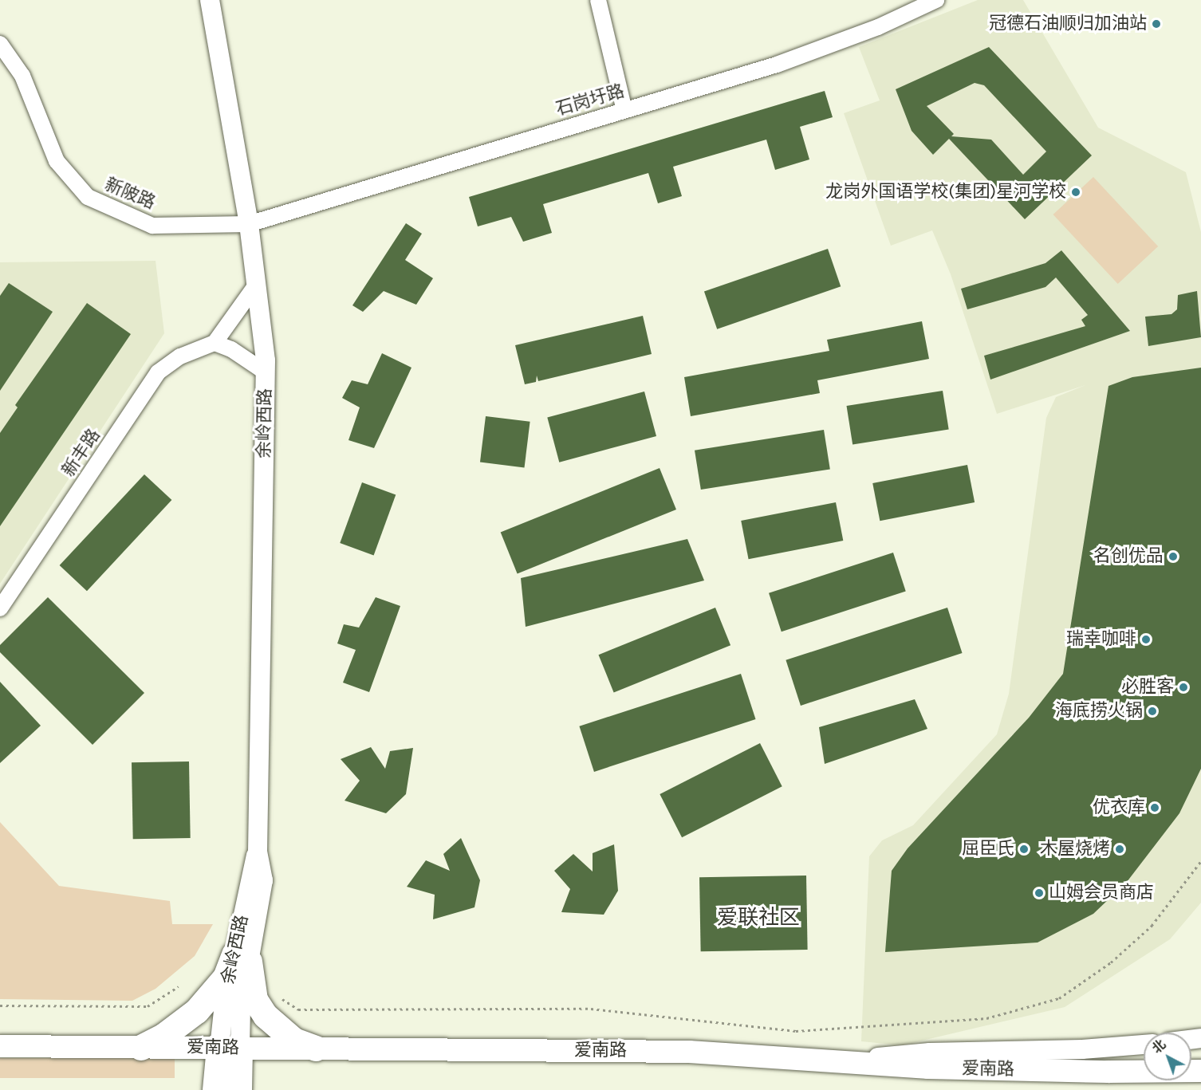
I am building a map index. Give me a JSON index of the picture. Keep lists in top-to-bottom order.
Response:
{
  "streets": {
    "main road": ["爱南路"],
    "street": [
      "石岗圩路",
      "新陂路",
      "余岭西路",
      "新丰路"
    ]
  },
  "crossings": [
    ["石岗圩路", "新陂路"],
    ["石岗圩路", "余岭西路"],
    ["新陂路", "余岭西路"],
    ["余岭西路", "爱南路"]
  ],
  "districts": ["爱联社区"],
  "places": [
    "冠德石油顺归加油站",
    "龙岗外国语学校(集团)星河学校",
    "名创优品",
    "瑞幸咖啡",
    "必胜客",
    "海底捞火锅",
    "优衣库",
    "屈臣氏",
    "木屋烧烤",
    "山姆会员商店"
  ],
  "north": "top left"
}
